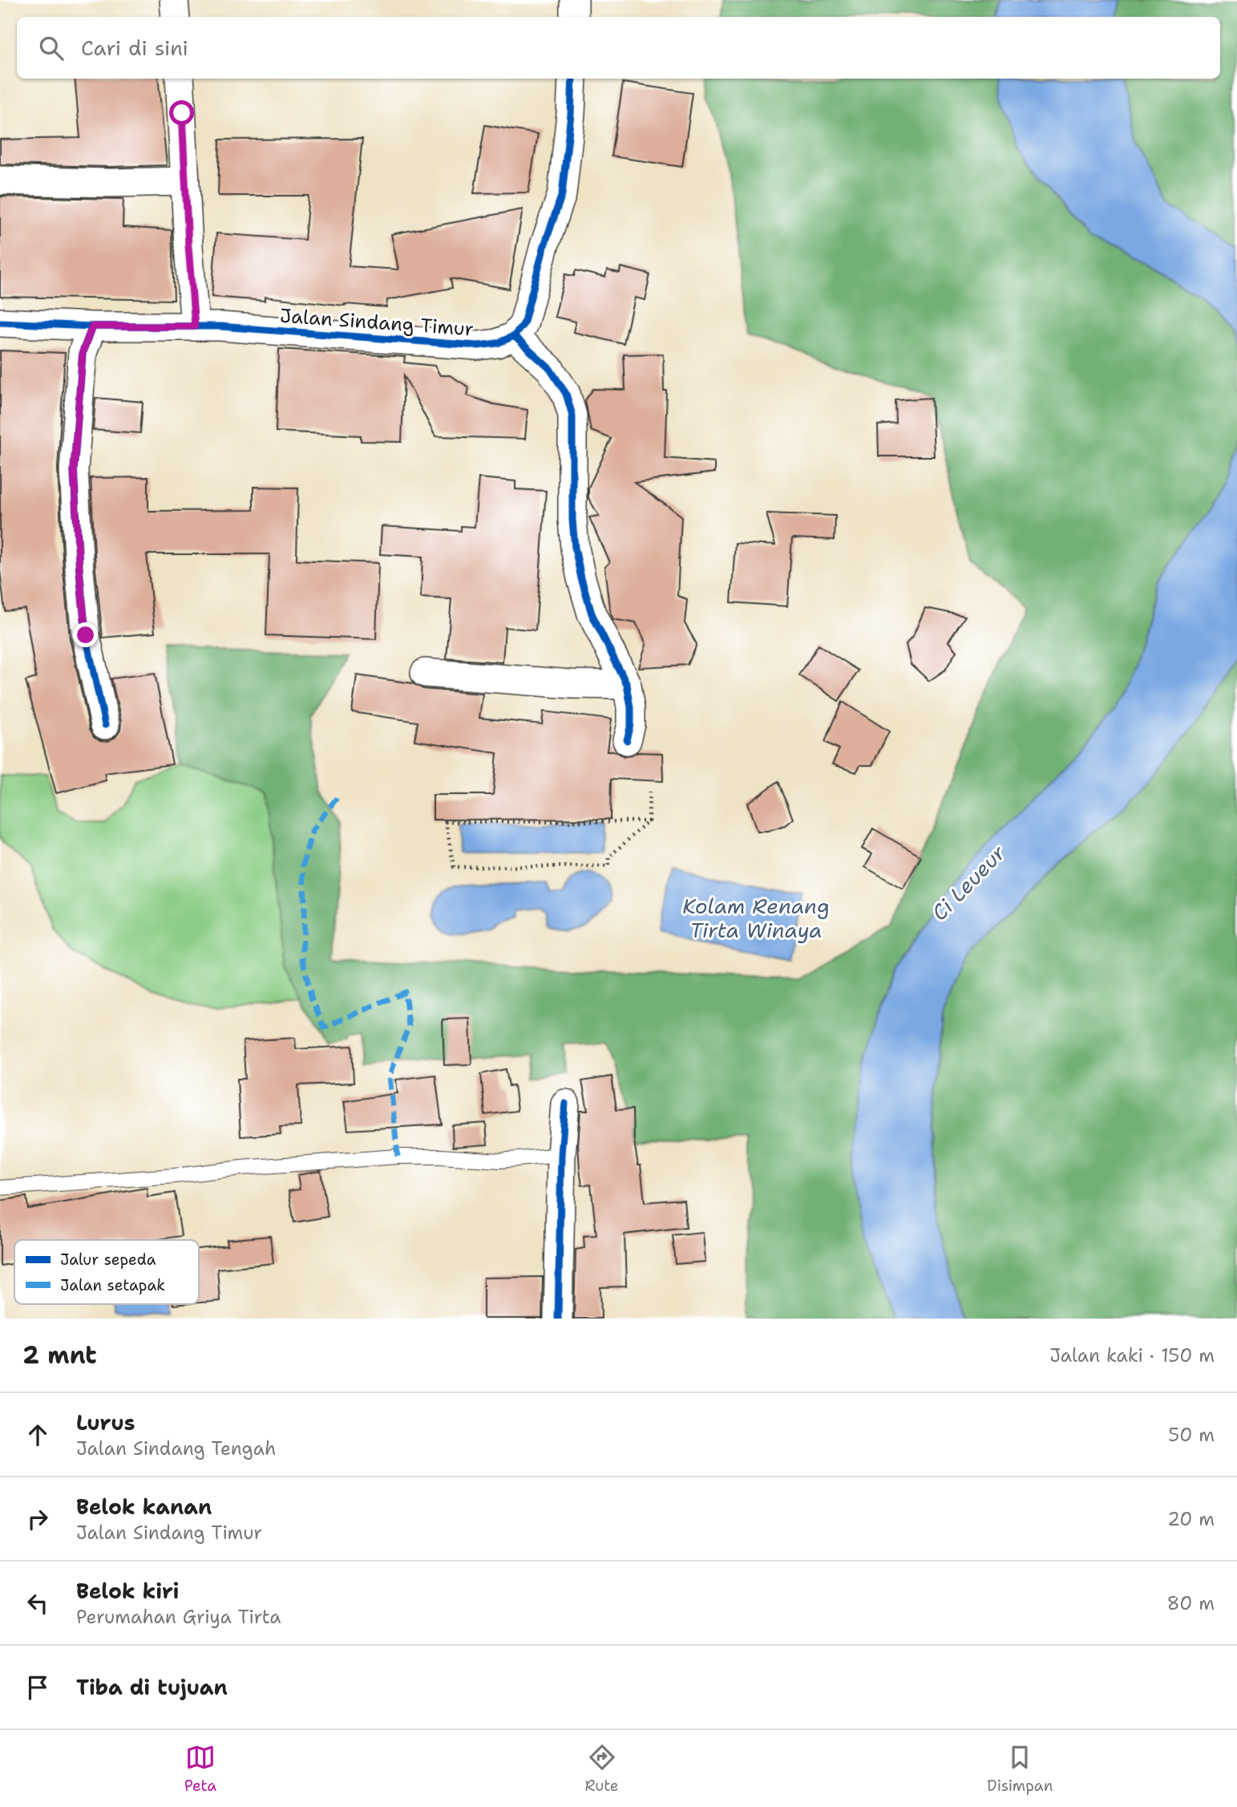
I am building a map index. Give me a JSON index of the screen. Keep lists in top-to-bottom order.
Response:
{
  "streets": {
    "street": ["Jalan Sindang Timur"]
  },
  "water": ["Ci Leueur", "Kolam Renang Tirta Winaya"],
  "legend": ["Jalur sepeda", "Jalan setapak"],
  "page": {
    "search": "Cari di sini",
    "heading": ["2 mnt", "Jalan kaki · 150 m"],
    "list": [
      ["Lurus", "Jalan Sindang Tengah", "50 m"],
      ["Belok kanan", "Jalan Sindang Timur", "20 m"],
      ["Belok kiri", "Perumahan Griya Tirta", "80 m"],
      "Tiba di tujuan"
    ],
    "nav": ["Peta", "Rute", "Disimpan"]
  }
}
